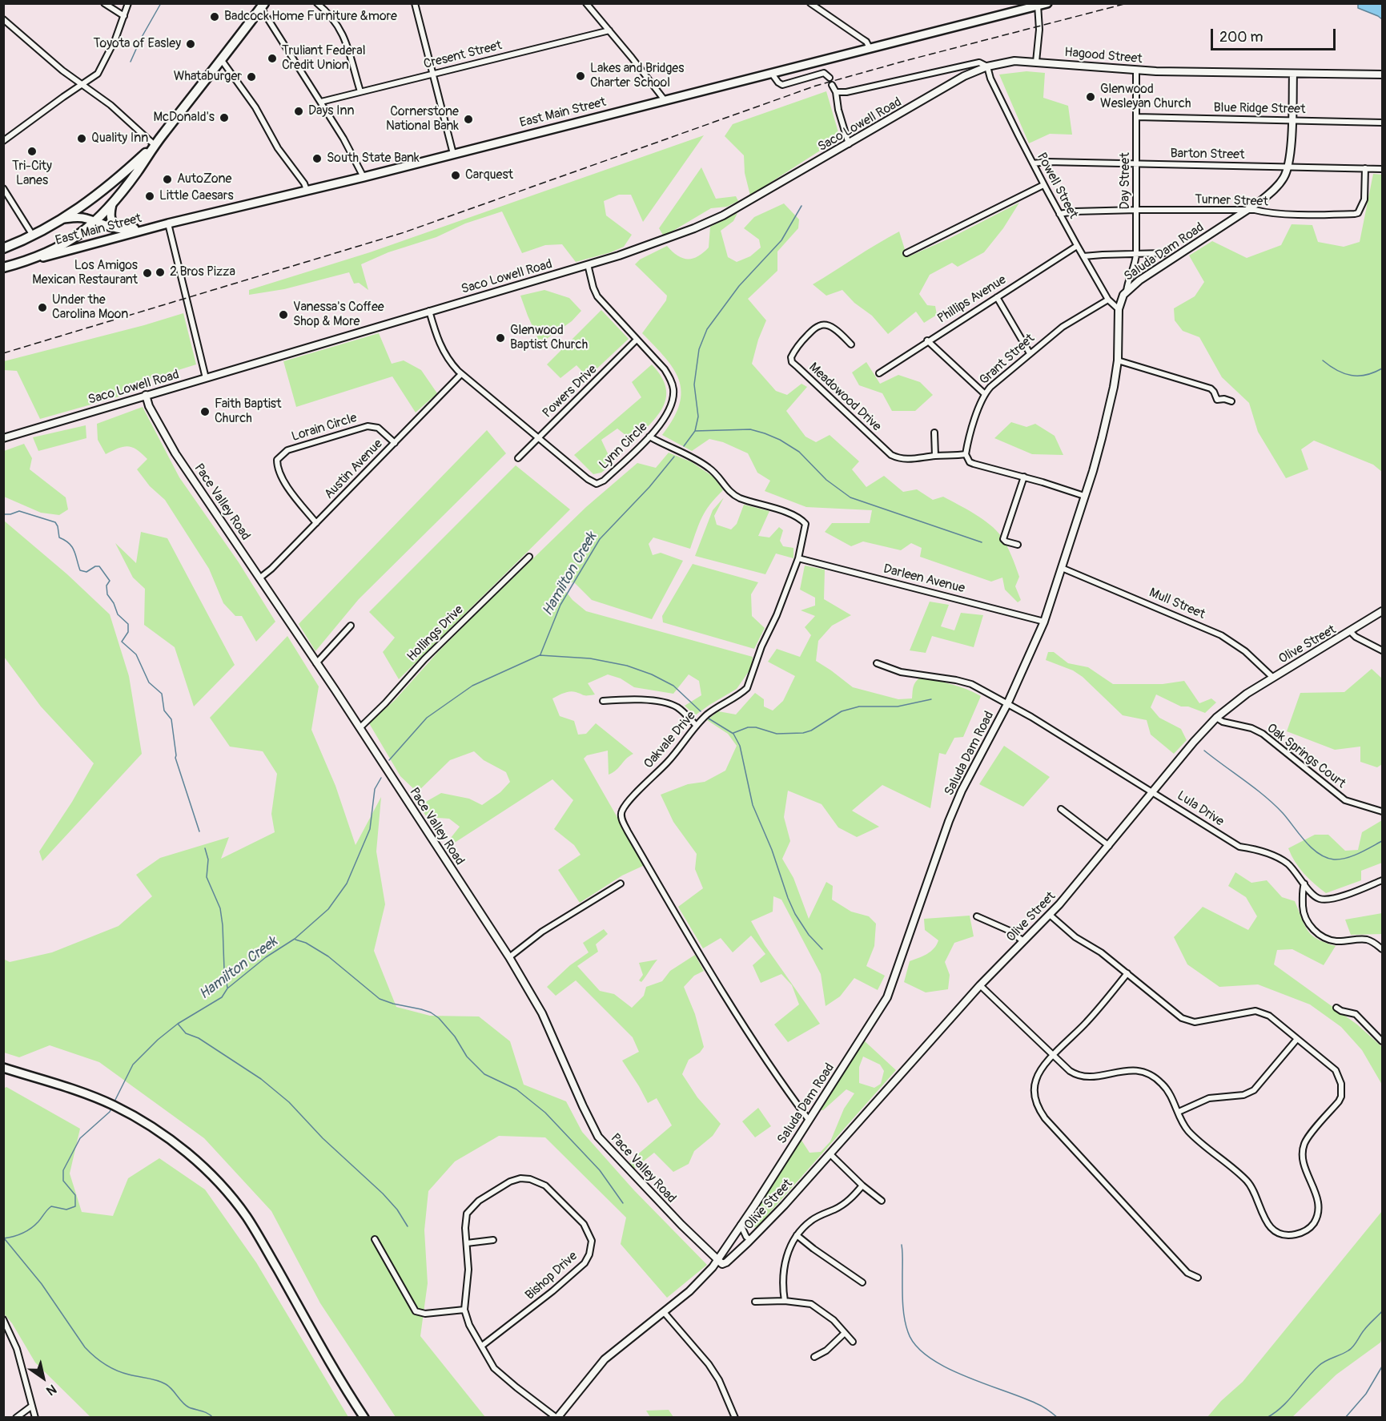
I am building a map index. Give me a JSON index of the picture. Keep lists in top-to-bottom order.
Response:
{
  "streets": {
    "main road": ["East Main Street"],
    "street": [
      "Cresent Street",
      "Hagood Street",
      "Blue Ridge Street",
      "Saco Lowell Road",
      "Barton Street",
      "Day Street",
      "Powell Street",
      "Turner Street",
      "Saluda Dam Road",
      "Phillips Avenue",
      "Grant Street",
      "Powers Drive",
      "Meadowood Drive",
      "Lorain Circle",
      "Lynn Circle",
      "Austin Avenue",
      "Pace Valley Road",
      "Darleen Avenue",
      "Mull Street",
      "Hollings Drive",
      "Olive Street",
      "Oakvale Drive",
      "Oak Springs Court",
      "Lula Drive",
      "Bishop Drive"
    ]
  },
  "crossings": [
    ["Hagood Street", "Saco Lowell Road"],
    ["Hagood Street", "Day Street"],
    ["Hagood Street", "Powell Street"],
    ["Hagood Street", "Saluda Dam Road"],
    ["Blue Ridge Street", "Day Street"],
    ["Blue Ridge Street", "Saluda Dam Road"],
    ["Saco Lowell Road", "Powell Street"],
    ["Saco Lowell Road", "Lynn Circle"],
    ["Saco Lowell Road", "Pace Valley Road"],
    ["Barton Street", "Day Street"],
    ["Barton Street", "Powell Street"],
    ["Barton Street", "Turner Street"],
    ["Barton Street", "Saluda Dam Road"],
    ["Day Street", "Turner Street"],
    ["Day Street", "Saluda Dam Road"],
    ["Powell Street", "Turner Street"],
    ["Powell Street", "Saluda Dam Road"],
    ["Powell Street", "Phillips Avenue"],
    ["Powell Street", "Grant Street"],
    ["Turner Street", "Saluda Dam Road"],
    ["Saluda Dam Road", "Pace Valley Road"],
    ["Saluda Dam Road", "Darleen Avenue"],
    ["Saluda Dam Road", "Mull Street"],
    ["Saluda Dam Road", "Olive Street"],
    ["Saluda Dam Road", "Oakvale Drive"],
    ["Saluda Dam Road", "Lula Drive"],
    ["Saluda Dam Road", "Bishop Drive"],
    ["Grant Street", "Meadowood Drive"],
    ["Powers Drive", "Lynn Circle"],
    ["Lorain Circle", "Austin Avenue"],
    ["Lynn Circle", "Austin Avenue"],
    ["Lynn Circle", "Oakvale Drive"],
    ["Austin Avenue", "Pace Valley Road"],
    ["Pace Valley Road", "Hollings Drive"],
    ["Pace Valley Road", "Olive Street"],
    ["Darleen Avenue", "Oakvale Drive"],
    ["Mull Street", "Olive Street"],
    ["Olive Street", "Oak Springs Court"],
    ["Olive Street", "Lula Drive"]
  ],
  "water": ["Hamilton Creek"],
  "places": [
    "Badcock Home Furniture &more",
    "Toyota of Easley",
    "Truliant Federal Credit Union",
    "Lakes and Bridges Charter School",
    "Whataburger",
    "Glenwood Wesleyan Church",
    "Days Inn",
    "McDonald's",
    "Cornerstone National Bank",
    "Quality Inn",
    "Tri-City Lanes",
    "South State Bank",
    "Carquest",
    "AutoZone",
    "Little Caesars",
    "2 Bros Pizza",
    "Los Amigos Mexican Restaurant",
    "Under the Carolina Moon",
    "Vanessa's Coffee Shop & More",
    "Glenwood Baptist Church",
    "Faith Baptist Church"
  ],
  "scale_bar": "200 m",
  "north": "bottom right"
}
